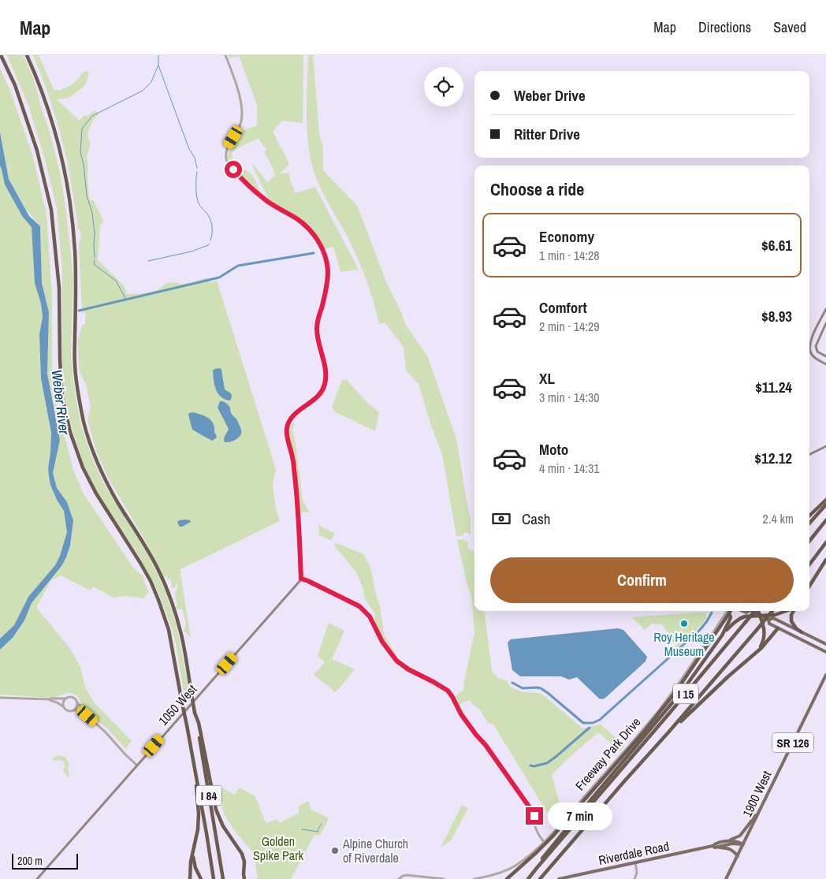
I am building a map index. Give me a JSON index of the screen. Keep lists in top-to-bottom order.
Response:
{
  "streets": {
    "highway": ["I 15", "I 84"],
    "main road": [
      "1050 West",
      "SR 126",
      "1900 West",
      "Riverdale Road"
    ],
    "street": ["Freeway Park Drive"]
  },
  "crossings": [
    ["1900 West", "Riverdale Road"]
  ],
  "water": ["Weber River"],
  "parks": ["Golden Spike Park"],
  "places": ["Roy Heritage Museum", "Alpine Church of Riverdale"],
  "scale_bar": "200 m",
  "page": {
    "header": "Map",
    "nav": ["Map", "Directions", "Saved"],
    "banner": ["Weber Drive", "Ritter Drive"],
    "heading": "Choose a ride",
    "list": [
      {
        "name": "Economy",
        "note": "1 min · 14:28",
        "value": "$6.61"
      },
      {
        "name": "Comfort",
        "note": "2 min · 14:29",
        "value": "$8.93"
      },
      {
        "name": "XL",
        "note": "3 min · 14:30",
        "value": "$11.24"
      },
      {
        "name": "Moto",
        "note": "4 min · 14:31",
        "value": "$12.12"
      }
    ],
    "pay": ["Cash", "2.4 km"],
    "buttons": "Confirm",
    "bubble": "7 min",
    "scale": "200 m"
  }
}
